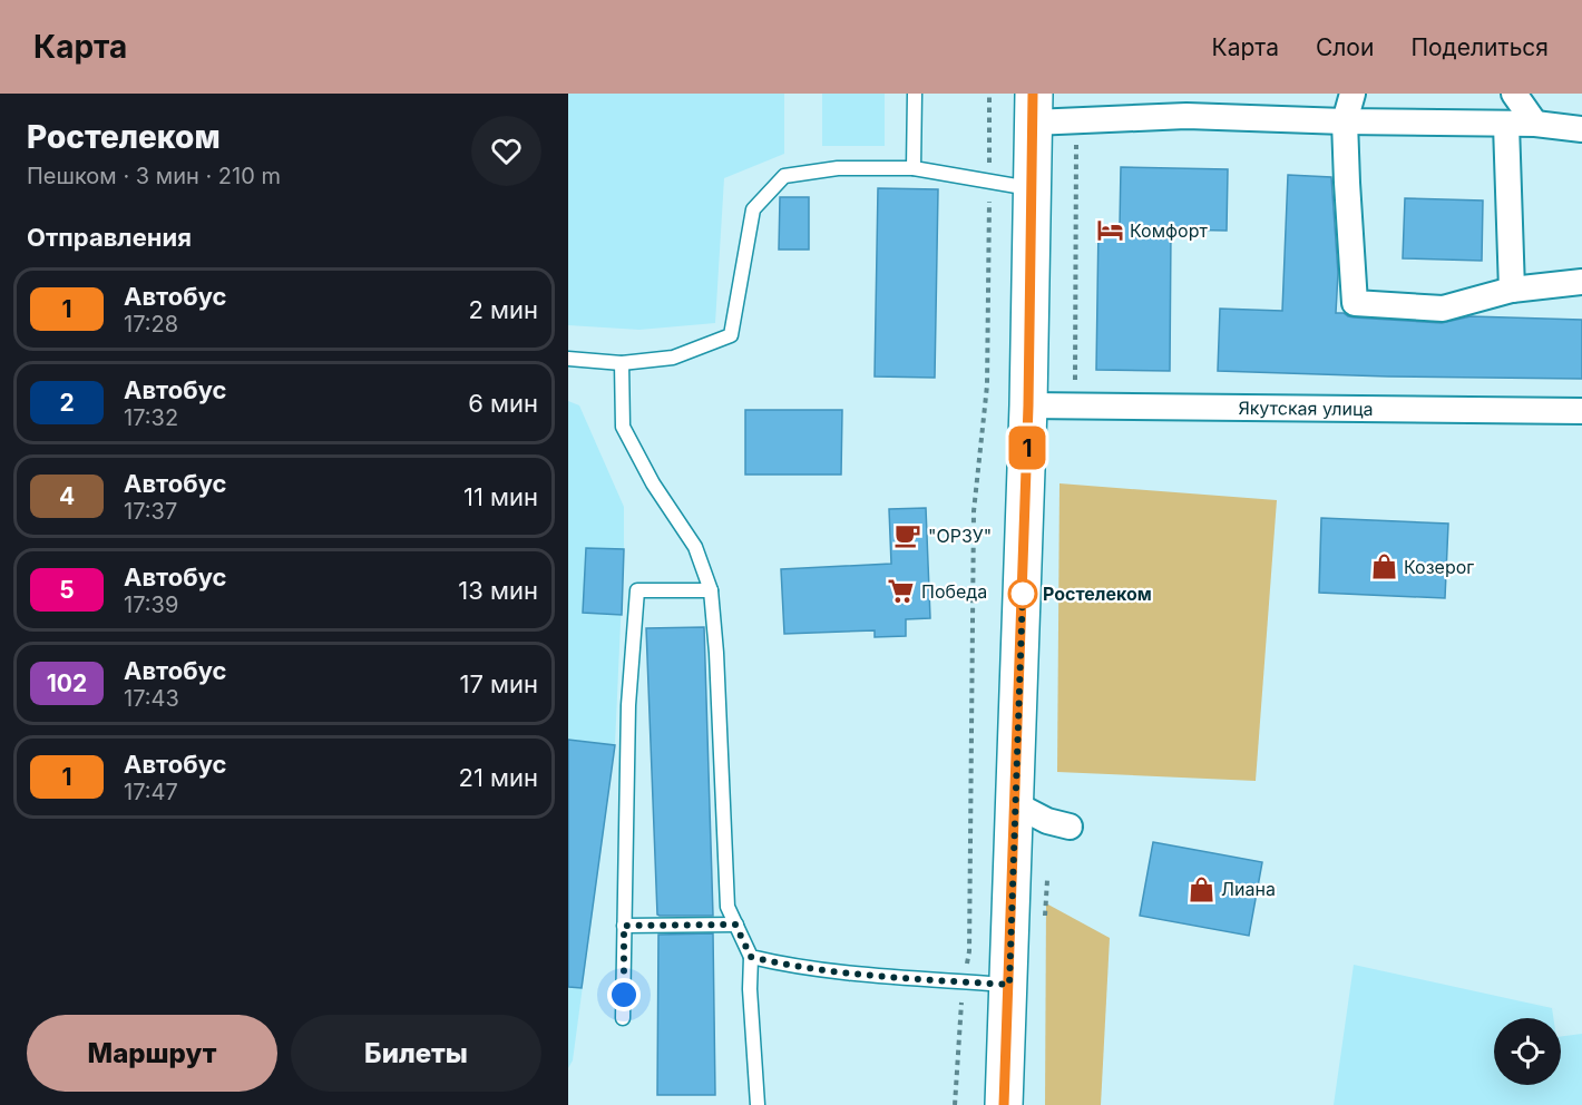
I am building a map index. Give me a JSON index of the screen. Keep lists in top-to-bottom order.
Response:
{
  "streets": {
    "street": ["Якутская улица"]
  },
  "places": {
    "hotel": ["Комфорт"],
    "cafe": ["\"ОРЗУ\""],
    "shop": ["Козерог", "Лиана"],
    "supermarket": ["Победа"],
    "other": ["Ростелеком"]
  },
  "lines": ["bus line 1"],
  "page": {
    "header": "Карта",
    "nav": ["Карта", "Слои", "Поделиться"],
    "heading": [
      ["Ростелеком", "Пешком · 3 мин · 210 m"],
      "Отправления"
    ],
    "on_map": "1",
    "list": [
      {
        "mark": "1",
        "name": "Автобус",
        "note": "17:28",
        "value": "2 мин"
      },
      {
        "mark": "2",
        "name": "Автобус",
        "note": "17:32",
        "value": "6 мин"
      },
      {
        "mark": "4",
        "name": "Автобус",
        "note": "17:37",
        "value": "11 мин"
      },
      {
        "mark": "5",
        "name": "Автобус",
        "note": "17:39",
        "value": "13 мин"
      },
      {
        "mark": "102",
        "name": "Автобус",
        "note": "17:43",
        "value": "17 мин"
      },
      {
        "mark": "1",
        "name": "Автобус",
        "note": "17:47",
        "value": "21 мин"
      }
    ],
    "buttons": ["Маршрут", "Билеты"]
  }
}
